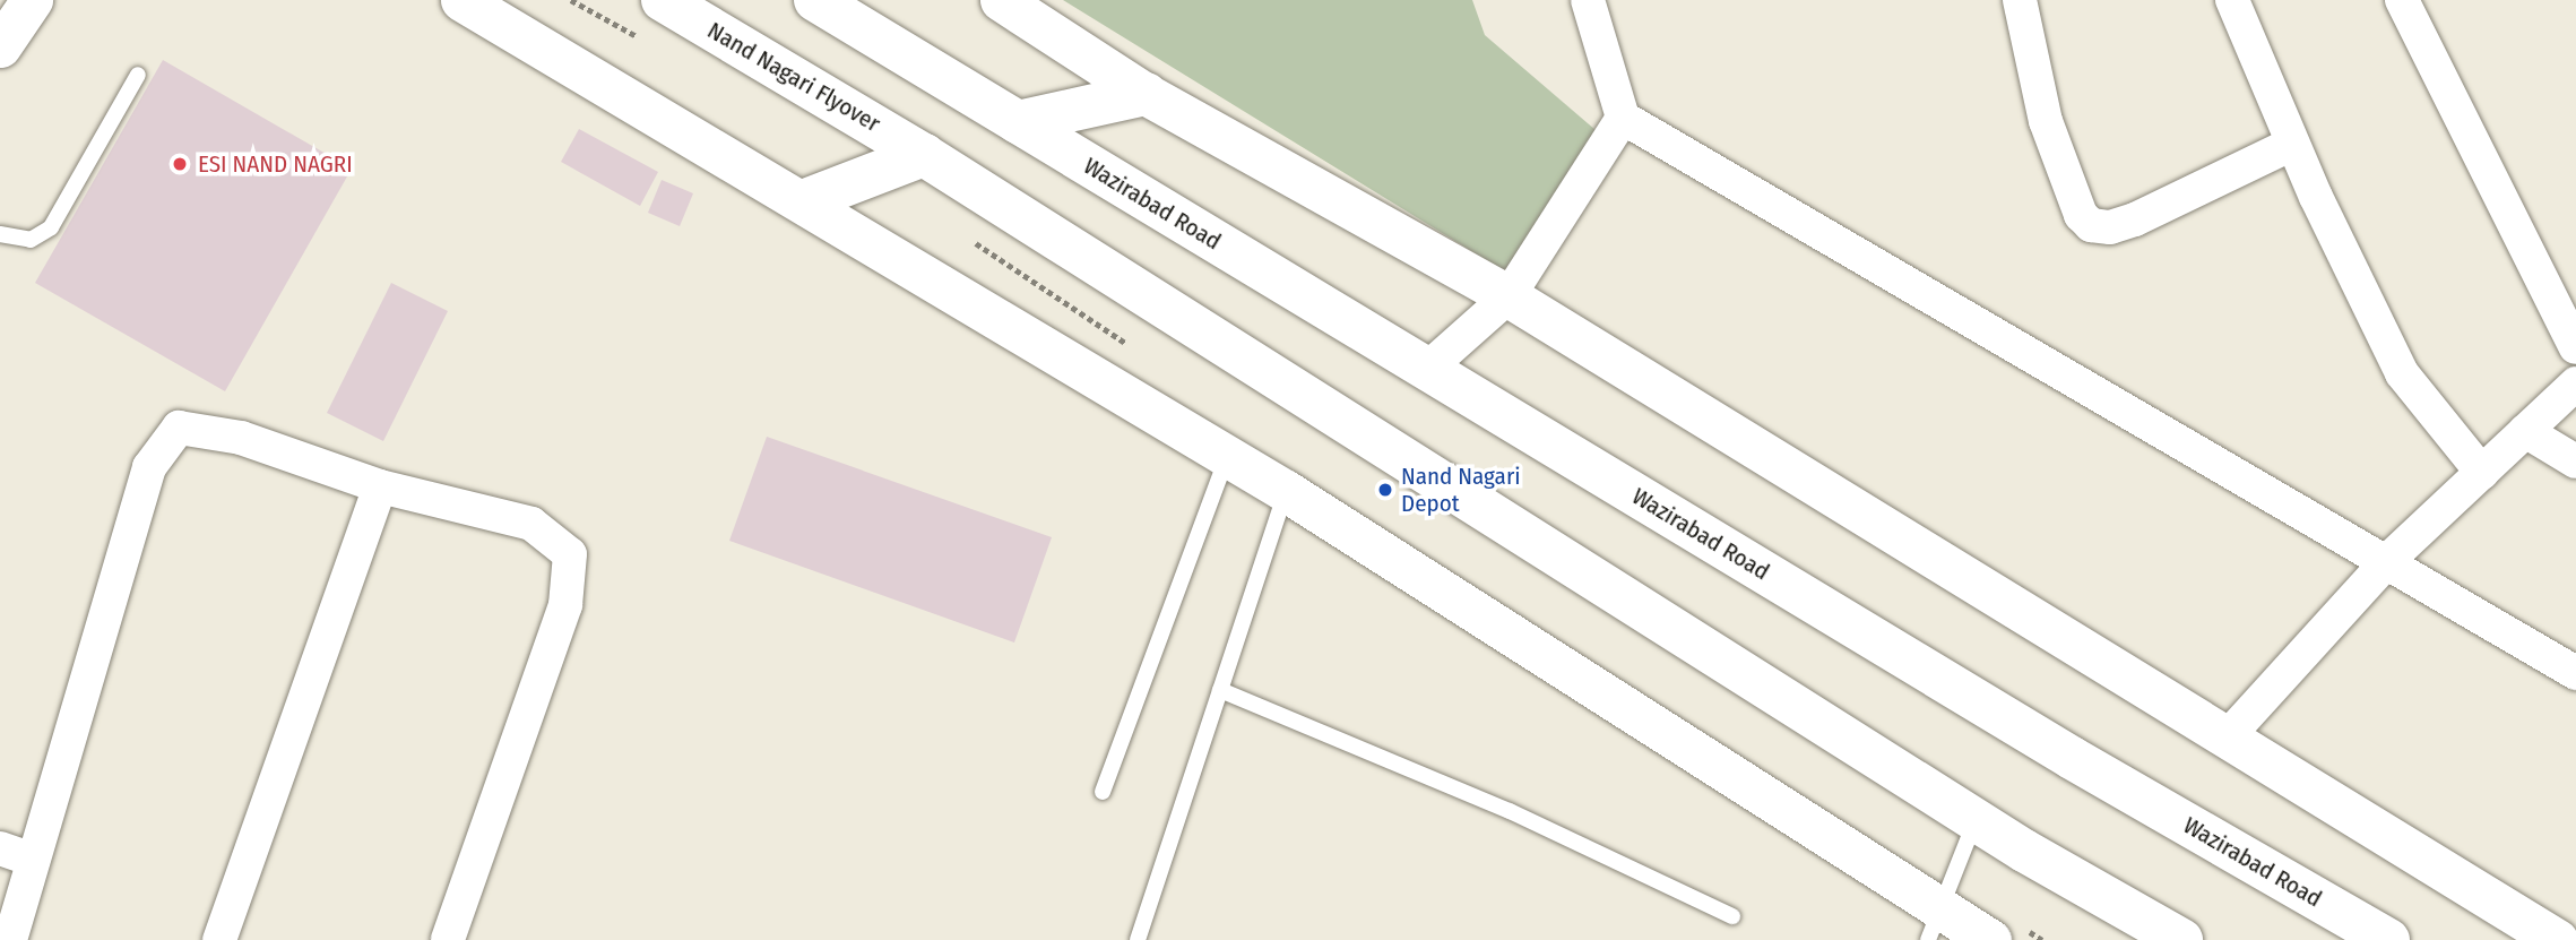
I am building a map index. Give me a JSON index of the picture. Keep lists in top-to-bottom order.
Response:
{
  "streets": {
    "highway": ["Nand Nagari Flyover", "Wazirabad Road"]
  },
  "places": ["ESI NAND NAGRI", "Nand Nagari Depot"]
}
